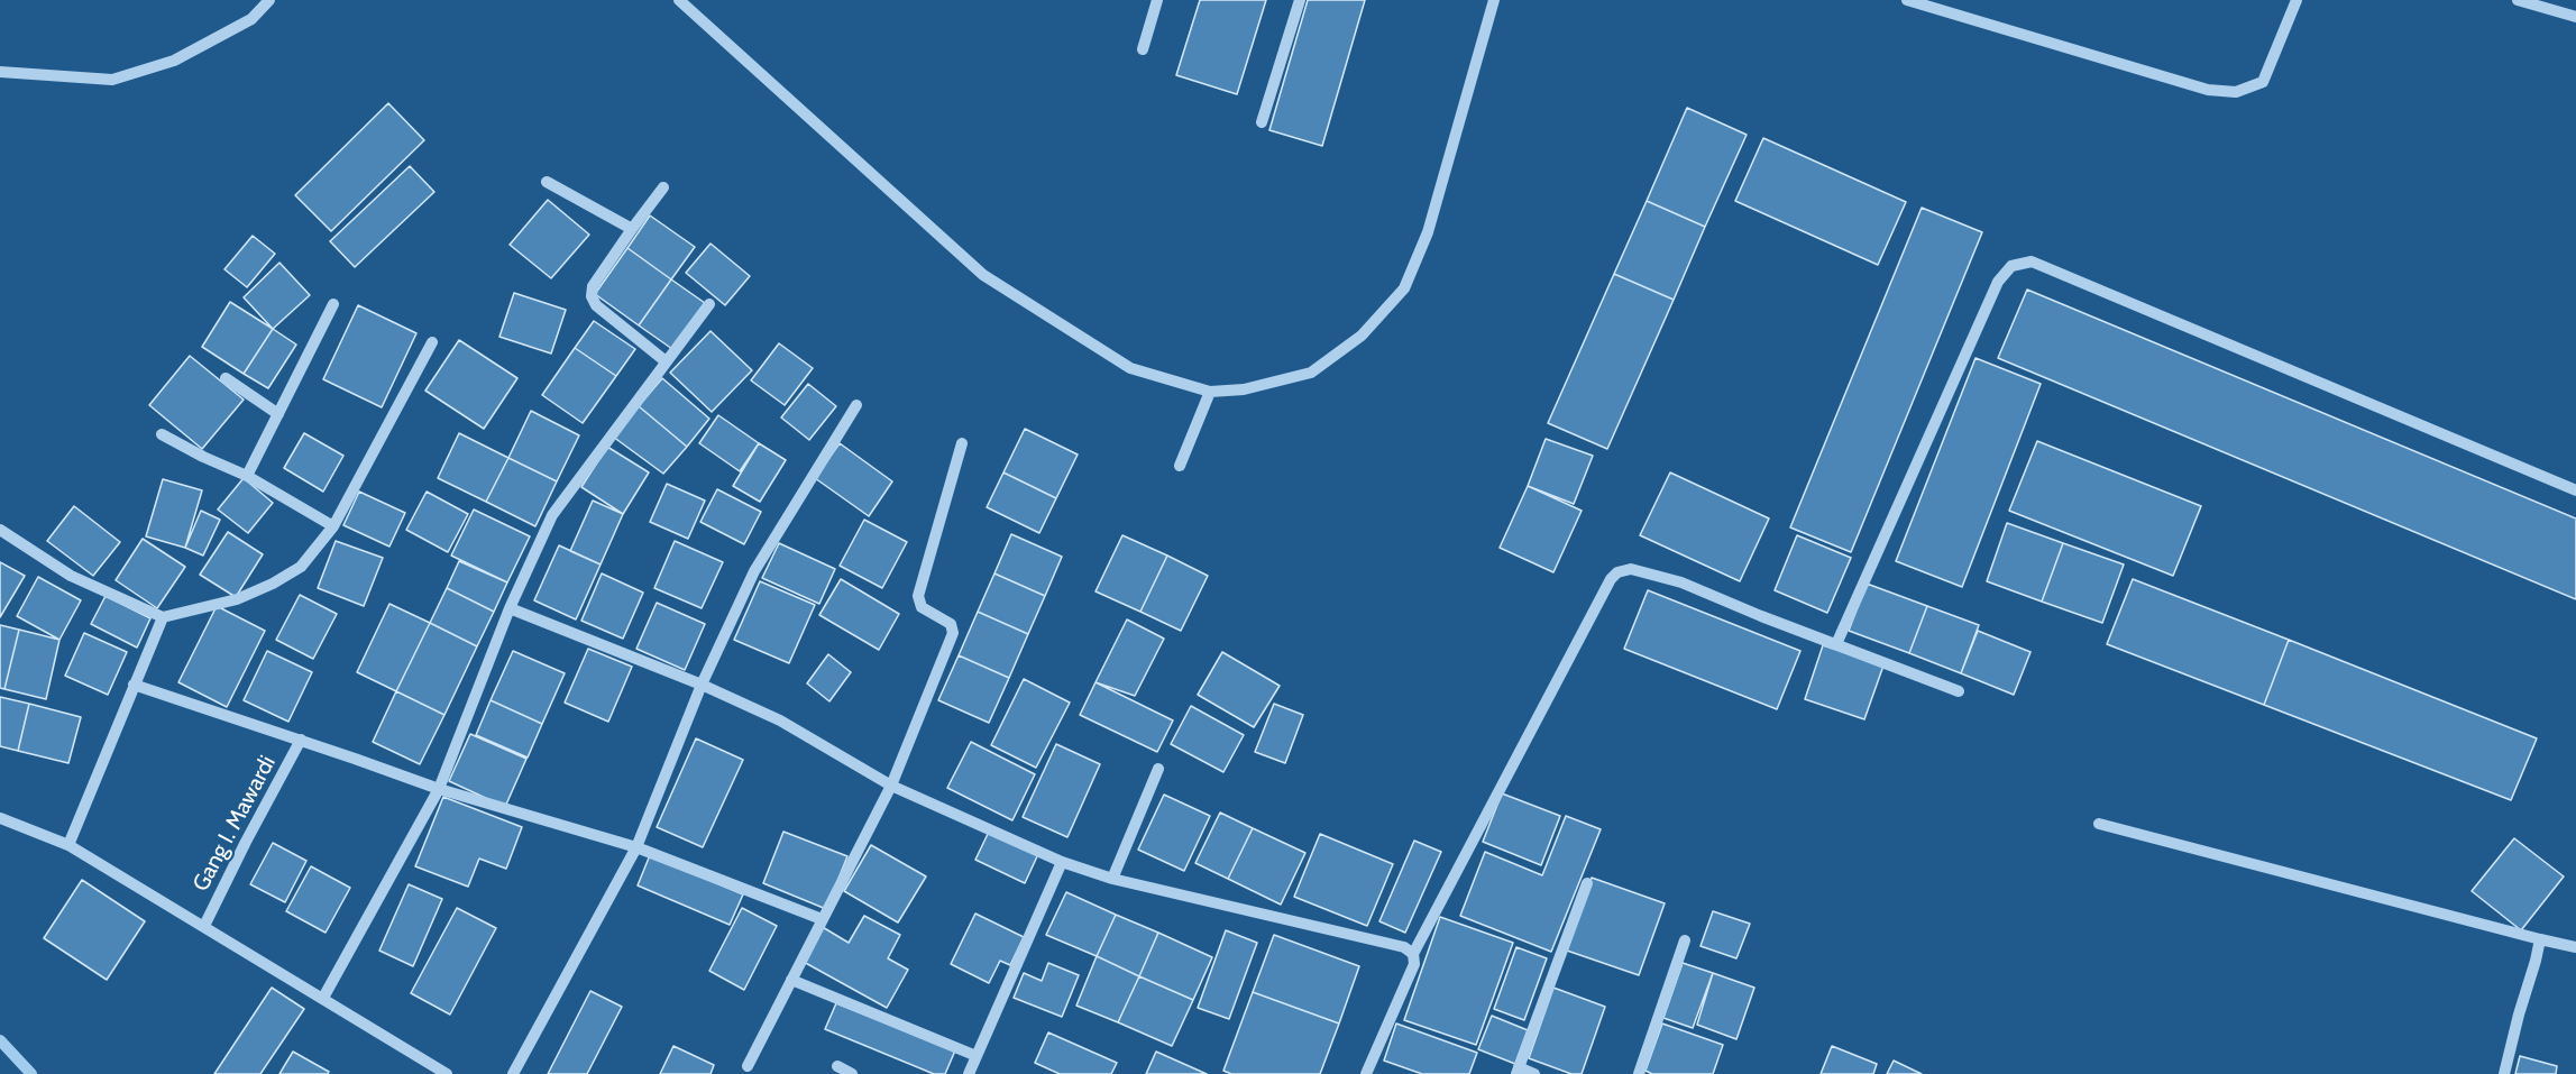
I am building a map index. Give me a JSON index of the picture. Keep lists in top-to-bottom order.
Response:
{
  "streets": {
    "street": ["Gang I. Mawardi"]
  }
}
